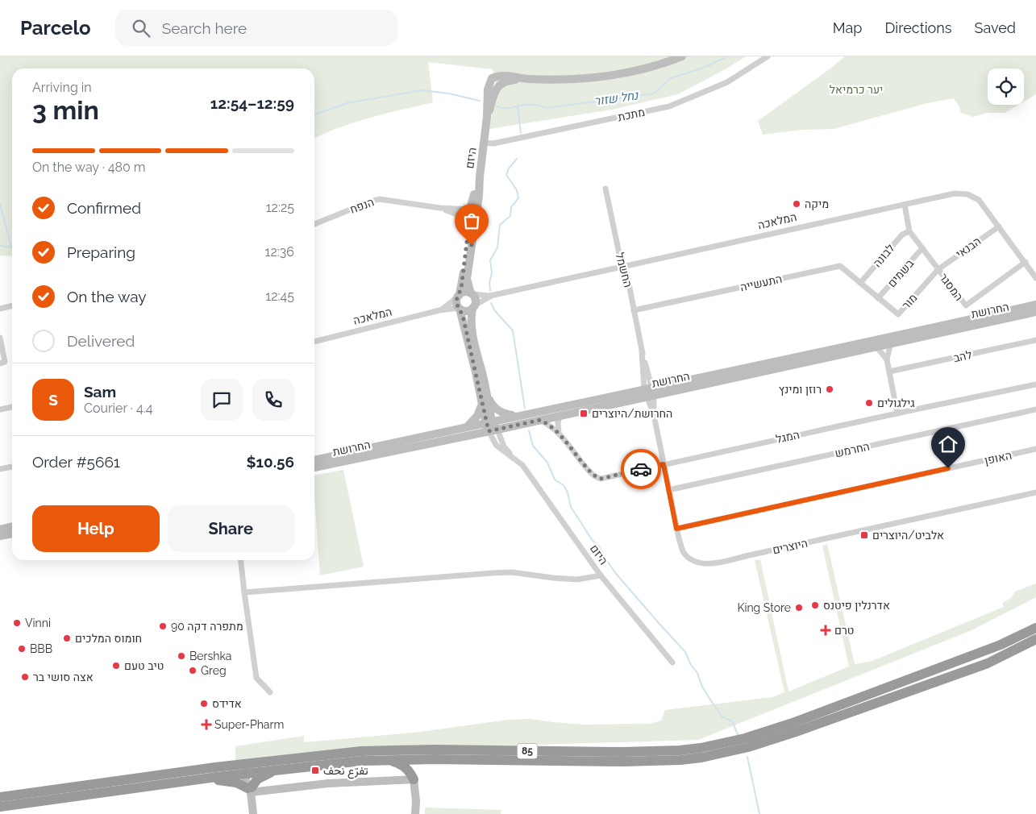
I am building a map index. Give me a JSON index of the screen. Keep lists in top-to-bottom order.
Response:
{
  "streets": {
    "highway": ["85"],
    "street": [
      "מתכת",
      "היזם",
      "הנפח",
      "המלאכה",
      "הבנאי",
      "לבונה",
      "החשמל",
      "בשמים",
      "התעשייה",
      "המסגר",
      "מור",
      "החרושת",
      "להב",
      "המגל",
      "החרמש",
      "האופן",
      "היוצרים"
    ]
  },
  "crossings": [
    ["מתכת", "היזם"],
    ["היזם", "הנפח"],
    ["היזם", "המלאכה"],
    ["היזם", "החרושת"],
    ["המלאכה", "הבנאי"],
    ["המלאכה", "החשמל"],
    ["המלאכה", "המסגר"],
    ["הבנאי", "המסגר"],
    ["הבנאי", "מור"],
    ["לבונה", "התעשייה"],
    ["לבונה", "המסגר"],
    ["החשמל", "התעשייה"],
    ["החשמל", "החרושת"],
    ["החשמל", "היוצרים"],
    ["בשמים", "התעשייה"],
    ["בשמים", "המסגר"],
    ["בשמים", "מור"],
    ["התעשייה", "מור"],
    ["המסגר", "מור"],
    ["החרושת", "המגל"],
    ["החרושת", "היוצרים"],
    ["המגל", "היוצרים"],
    ["החרמש", "היוצרים"],
    ["האופן", "היוצרים"]
  ],
  "water": ["נחל שזור"],
  "parks": ["יער כרמיאל"],
  "places": {
    "other": [
      "מיקה",
      "רוזן ומינץ",
      "גילגולים",
      "אדרנלין פיטנס",
      "King Store",
      "Vinni",
      "מתפרה דקה 90",
      "חומוס המלכים",
      "BBB",
      "Bershka",
      "טיב טעם",
      "Greg",
      "אצה סושי בר",
      "אדידס"
    ],
    "transit": ["החרושת/היוצרים", "אלביט/היוצרים", "تفرّع نحف"],
    "health": ["טרם", "Super-Pharm"]
  },
  "page": {
    "header": "Parcelo",
    "search": "Search here",
    "nav": ["Map", "Directions", "Saved"],
    "heading": ["3 min", "Arriving in", "12:54–12:59"],
    "panel": [
      "Sam",
      "Courier · 4.4",
      "Order #5661",
      "$10.56"
    ],
    "bar": "On the way · 480 m",
    "list": [
      ["Confirmed", "12:25"],
      ["Preparing", "12:36"],
      ["On the way", "12:45"],
      "Delivered"
    ],
    "round": "S",
    "buttons": ["Help", "Share"]
  }
}
